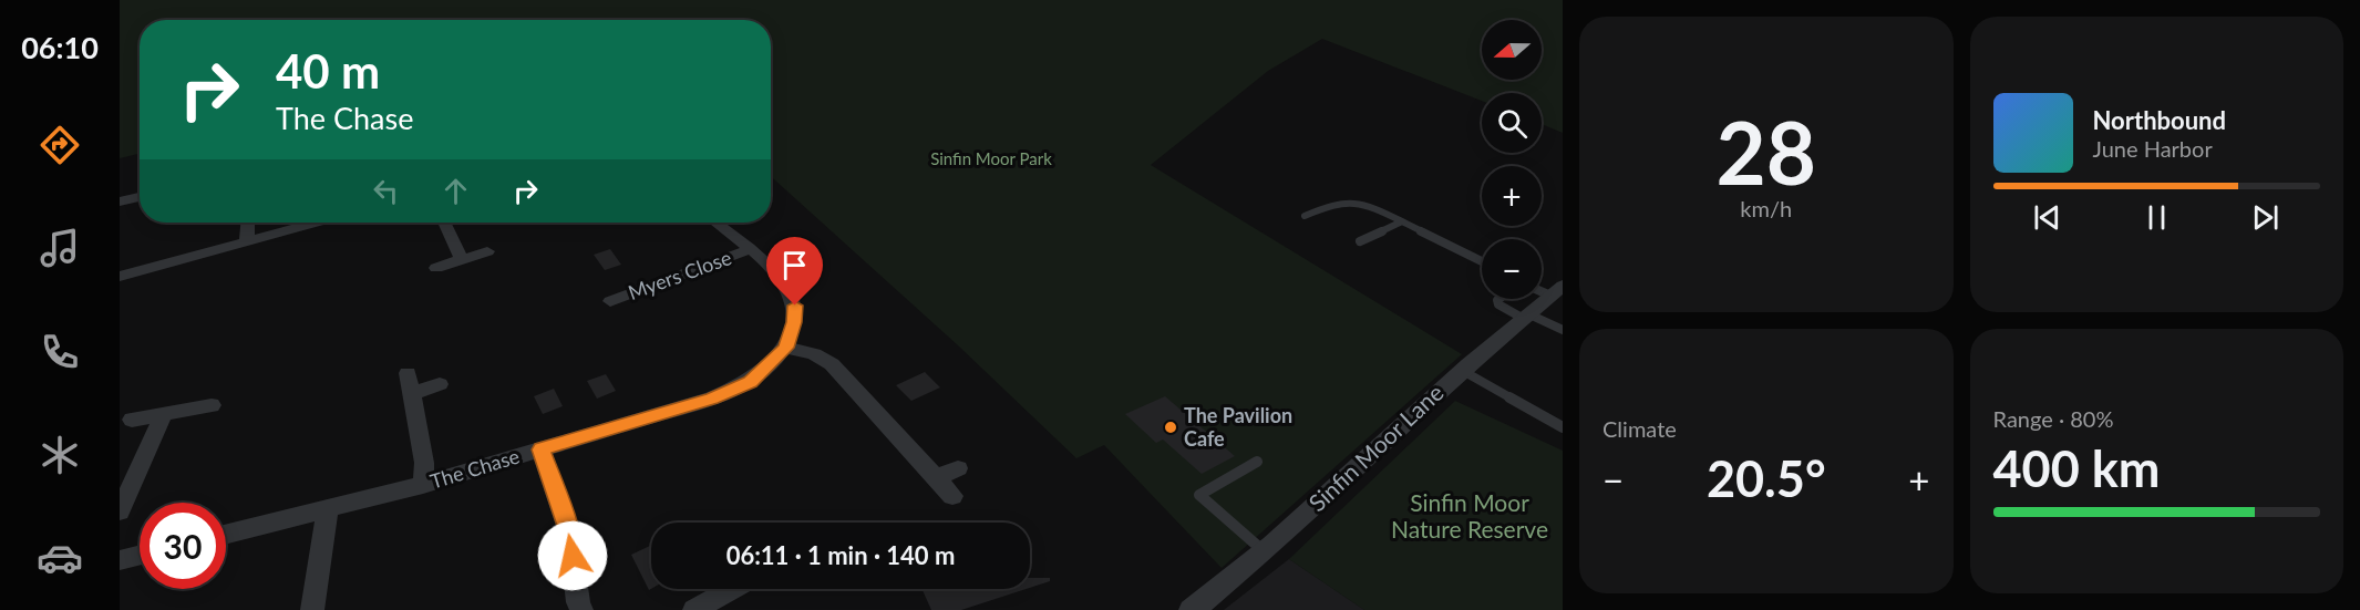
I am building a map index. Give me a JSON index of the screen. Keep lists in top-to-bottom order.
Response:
{
  "streets": {
    "street": ["Myers Close", "Sinfin Moor Lane", "The Chase"]
  },
  "crossings": [
    ["Myers Close", "The Chase"]
  ],
  "parks": ["Sinfin Moor Park", "Sinfin Moor Nature Reserve"],
  "places": ["The Pavilion Cafe"],
  "north": "left",
  "page": {
    "tabs": "06:10",
    "tile": [
      ["28", "km/h"],
      "Climate",
      ["Range · 80%", "400 km"]
    ],
    "map_buttons": ["+", "−"],
    "turn": ["40 m", "The Chase"],
    "song": ["Northbound", "June Harbor"],
    "heat": ["−", "20.5°", "+"],
    "limit": "30",
    "trip": "06:11 · 1 min · 140 m"
  }
}
